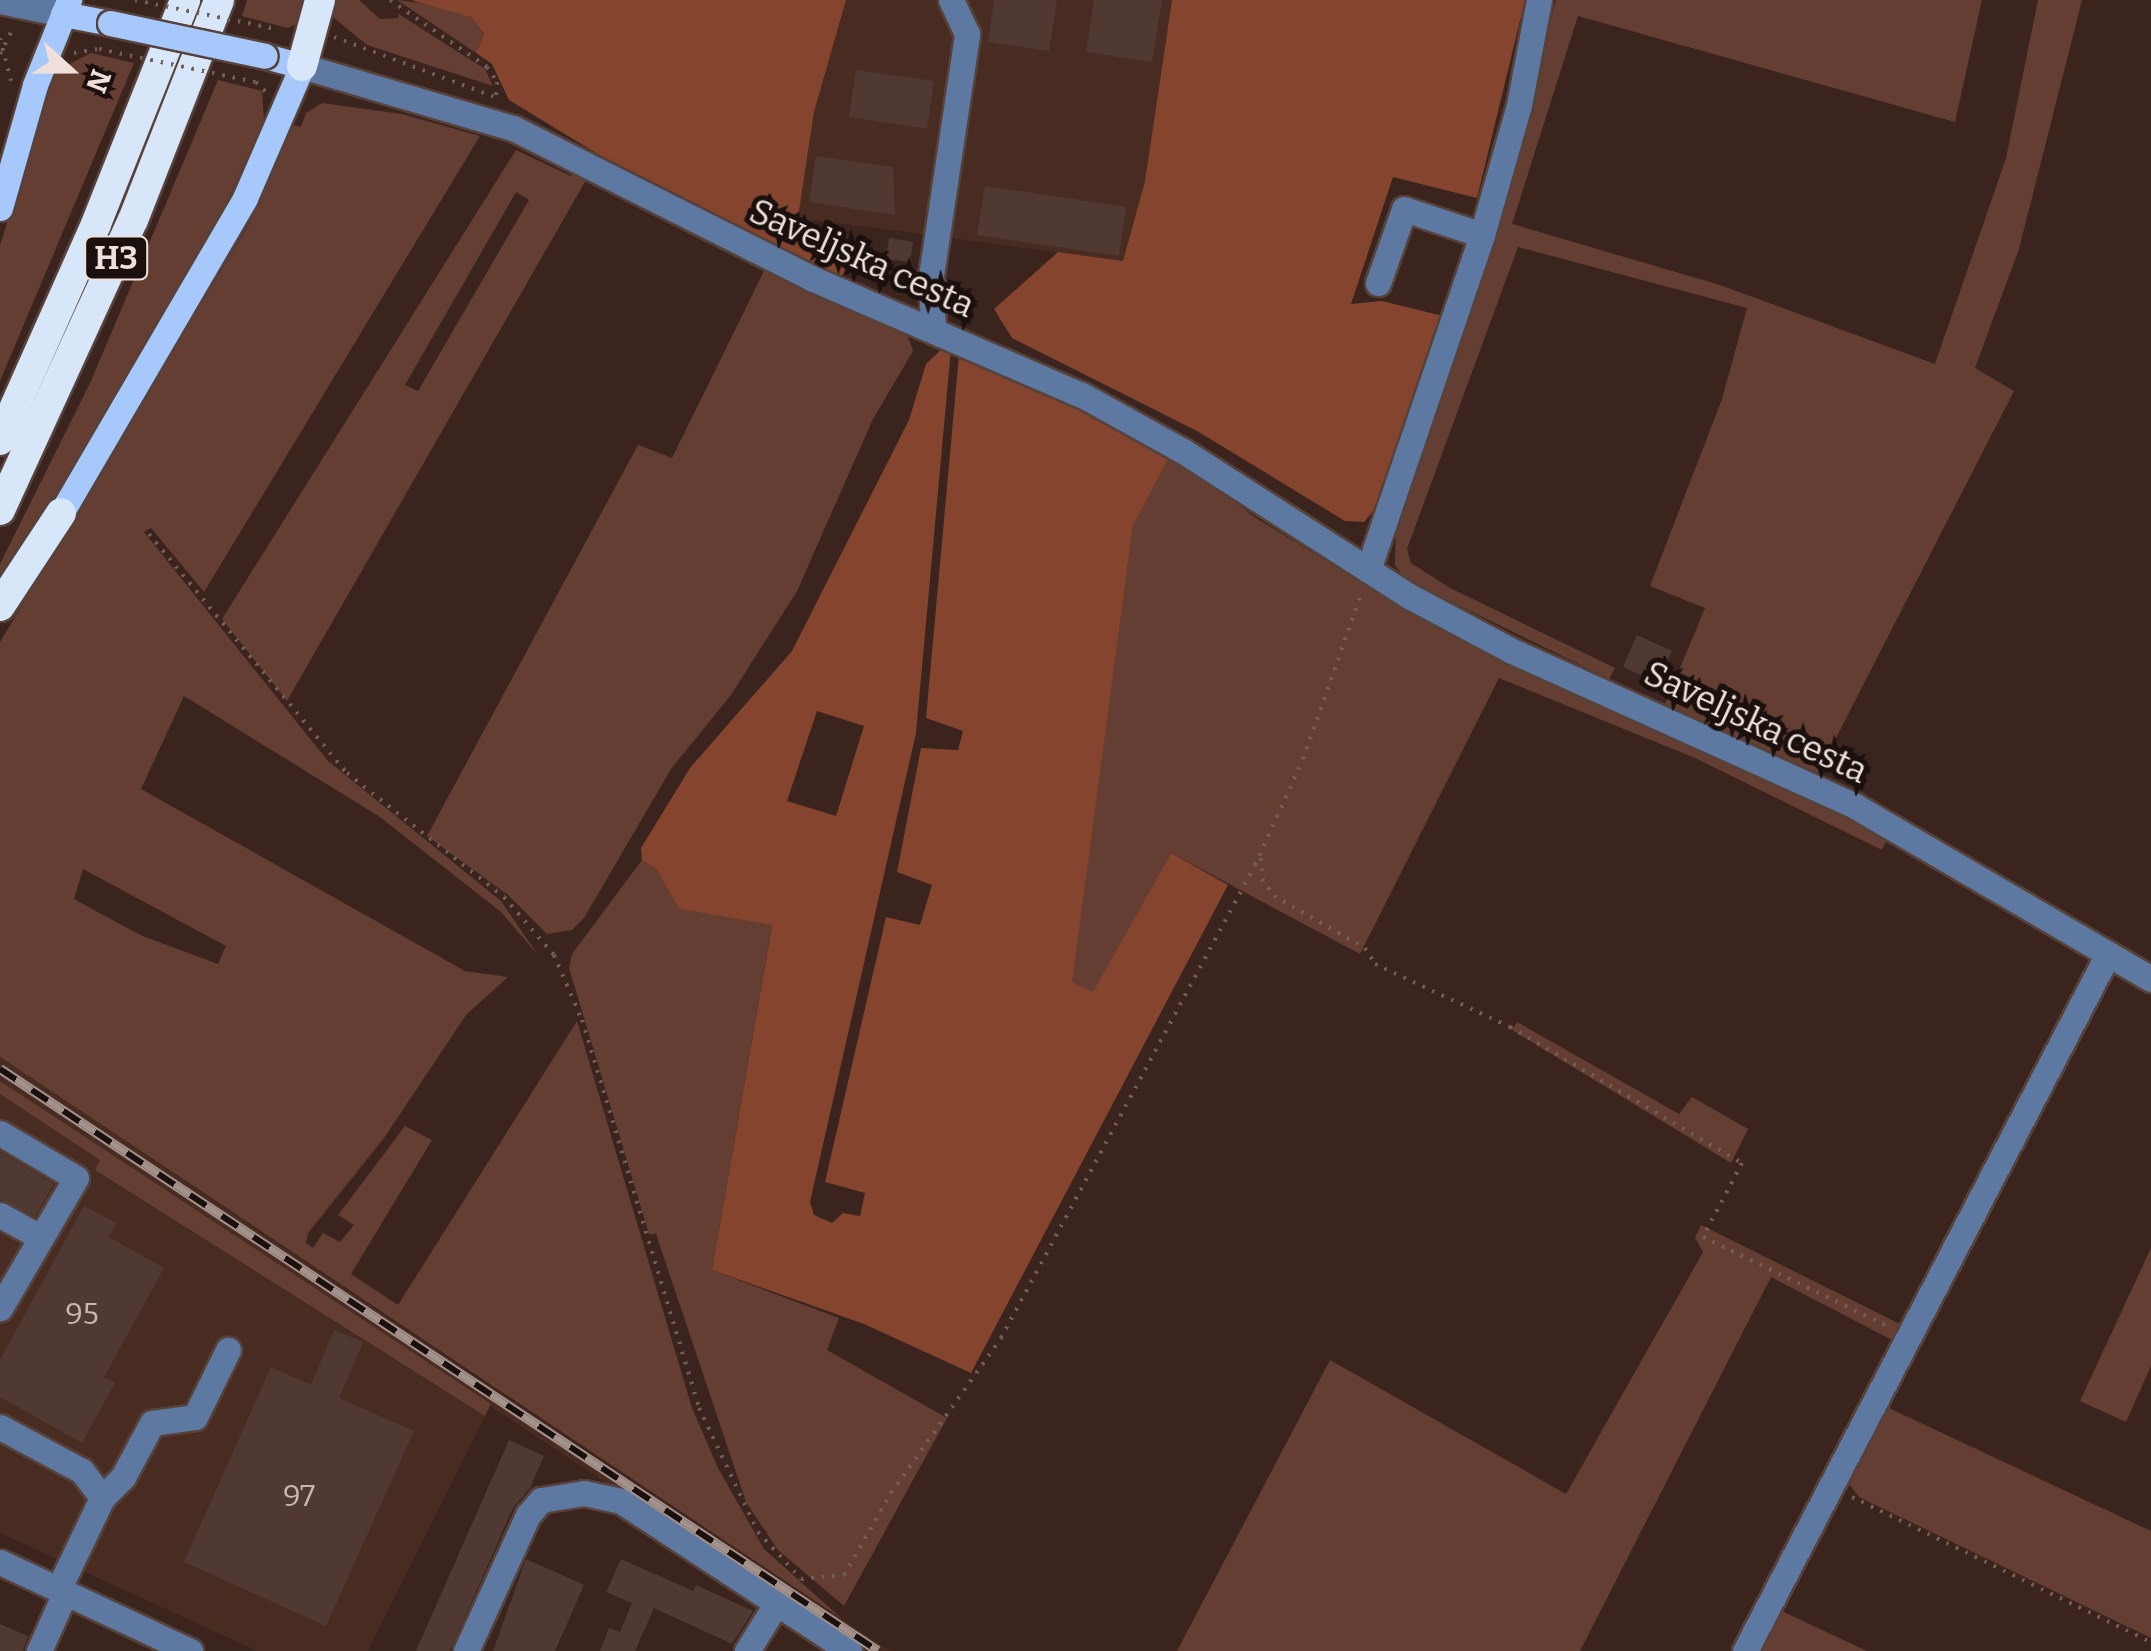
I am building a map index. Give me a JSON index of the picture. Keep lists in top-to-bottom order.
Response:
{
  "streets": {
    "highway": ["H3"],
    "street": ["Saveljska cesta"]
  },
  "house_numbers": ["95", "97"],
  "north": "right"
}
